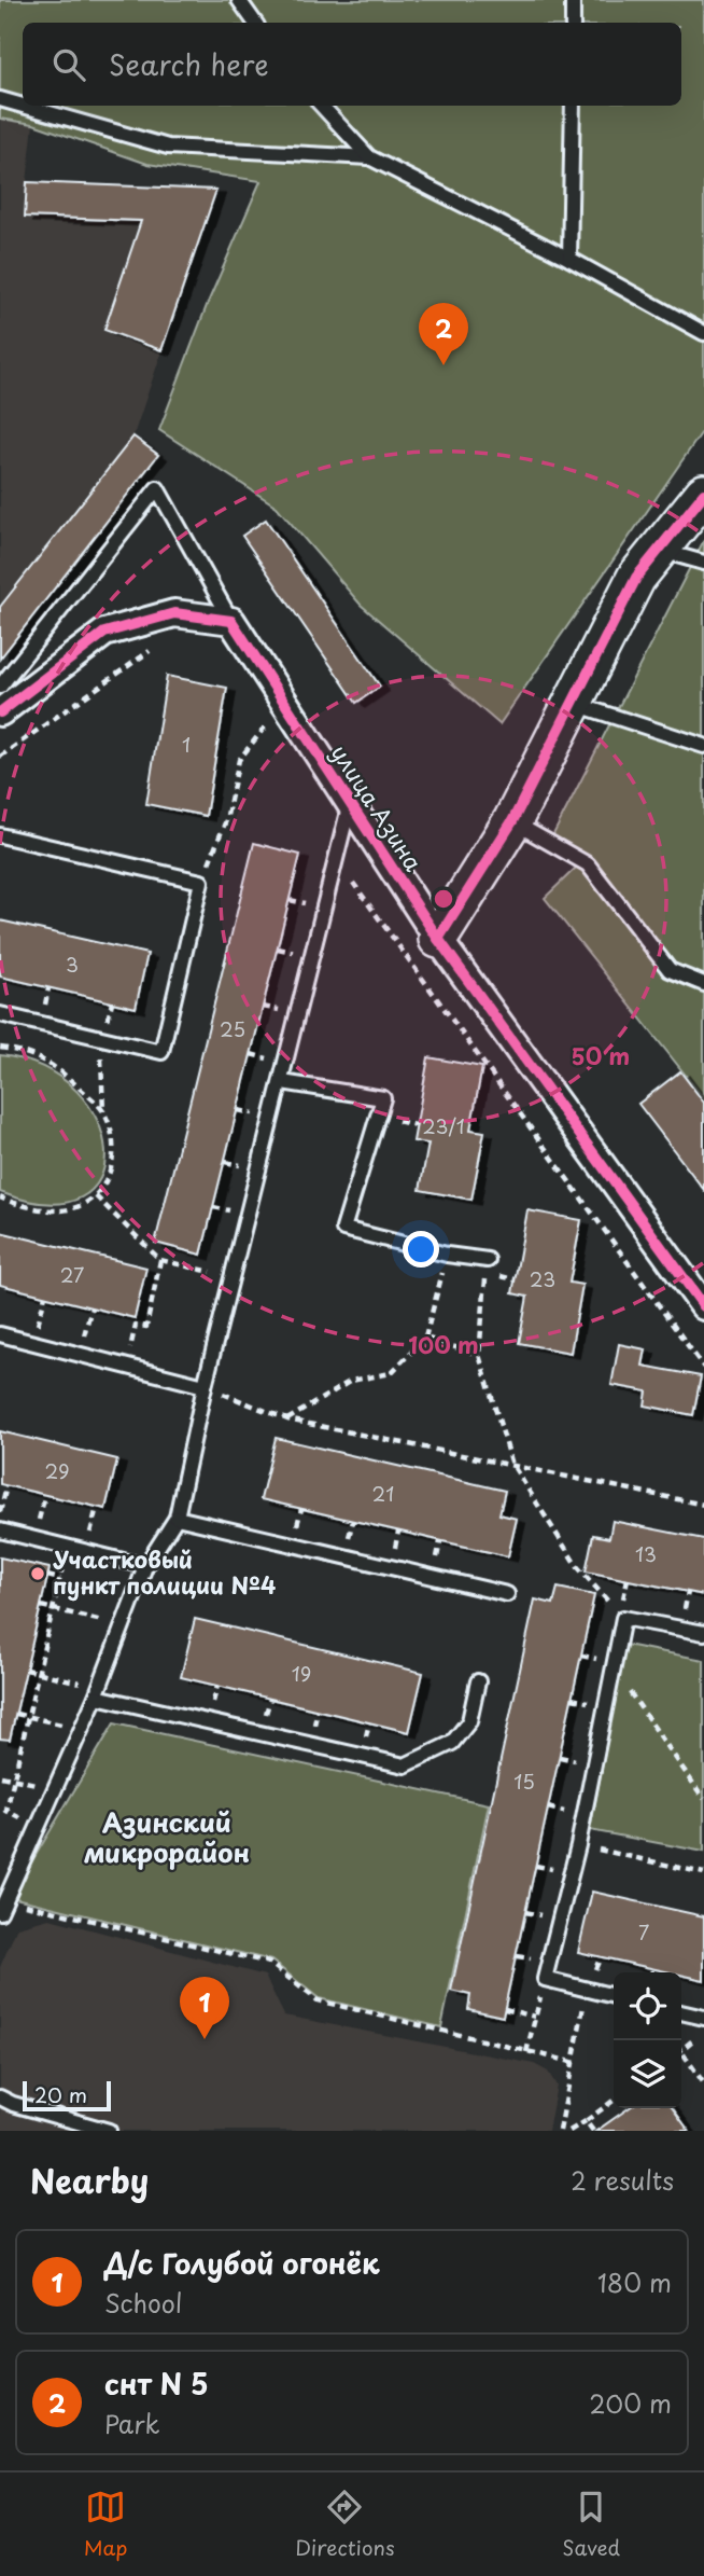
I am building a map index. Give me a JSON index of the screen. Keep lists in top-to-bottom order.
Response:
{
  "streets": {
    "street": ["улица Азина"]
  },
  "districts": ["Азинский микрорайон"],
  "places": ["Участковый пункт полиции №4"],
  "house_numbers": [
    "1",
    "3",
    "25",
    "23/1",
    "27",
    "23",
    "29",
    "21",
    "13",
    "19",
    "15",
    "7"
  ],
  "scale_bar": "20 m",
  "page": {
    "search": "Search here",
    "pins": ["2", "1"],
    "scale": "20 m",
    "heading": ["Nearby", "2 results"],
    "list": [
      {
        "mark": "1",
        "name": "Д/с Голубой огонёк",
        "note": "School",
        "value": "180 m"
      },
      {
        "mark": "2",
        "name": "снт N 5",
        "note": "Park",
        "value": "200 m"
      }
    ],
    "nav": ["Map", "Directions", "Saved"]
  },
  "rings": ["50 m", "100 m"]
}
